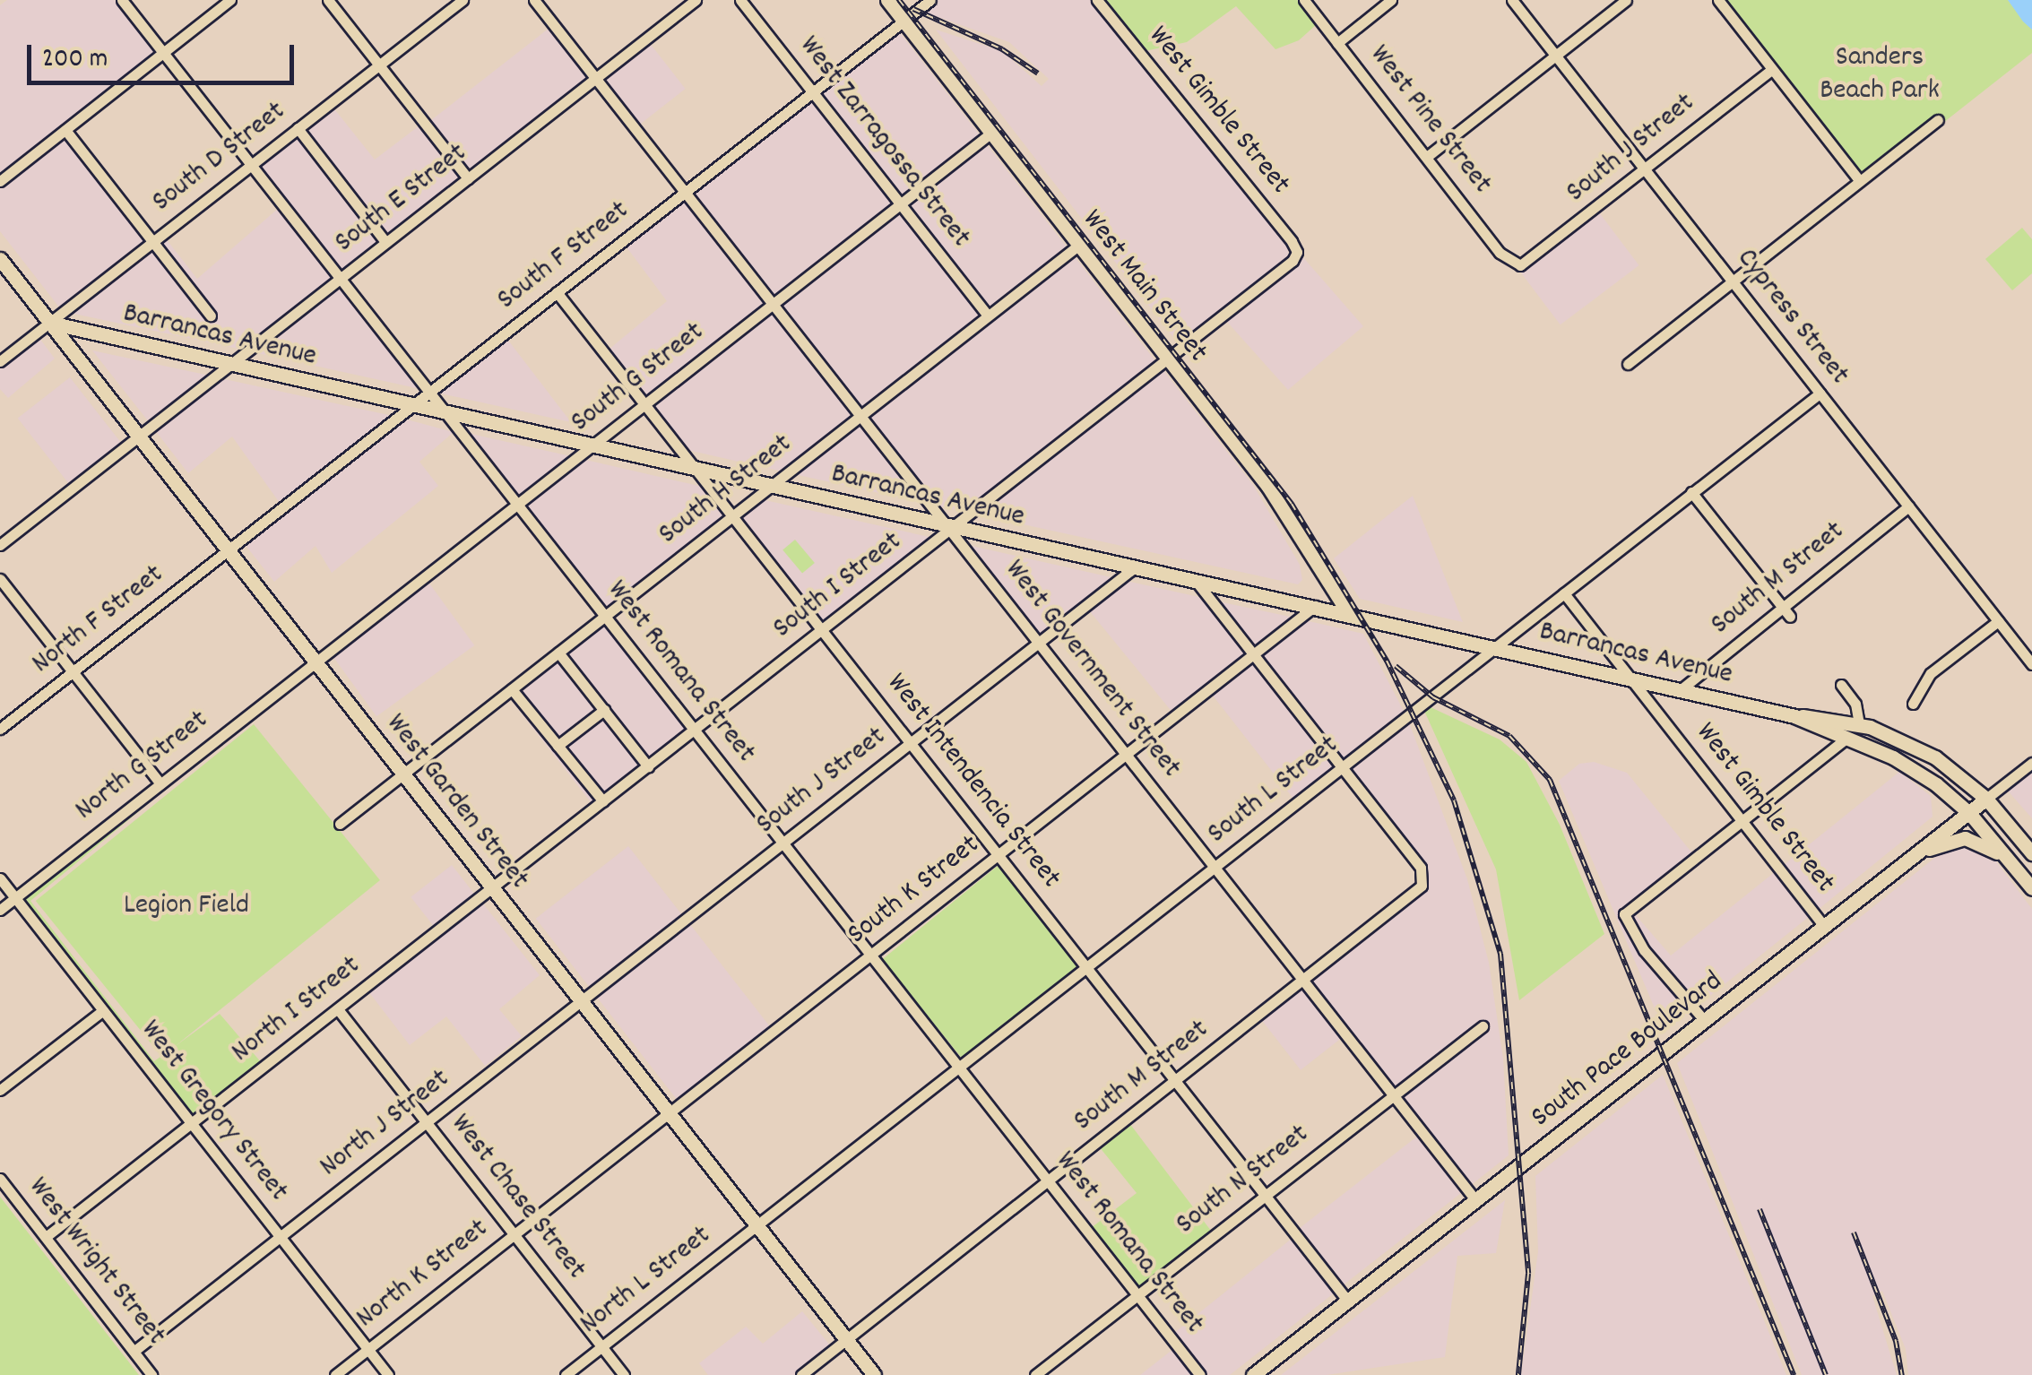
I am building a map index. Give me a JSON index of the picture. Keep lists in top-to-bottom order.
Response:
{
  "streets": {
    "main road": [
      "West Main Street",
      "Barrancas Avenue",
      "West Garden Street",
      "South Pace Boulevard"
    ],
    "street": [
      "West Gimble Street",
      "West Pine Street",
      "West Zarragossa Street",
      "South J Street",
      "South D Street",
      "South E Street",
      "South F Street",
      "Cypress Street",
      "South G Street",
      "South H Street",
      "South M Street",
      "South I Street",
      "North F Street",
      "West Government Street",
      "West Romana Street",
      "North G Street",
      "West Intendencia Street",
      "South L Street",
      "South K Street",
      "North I Street",
      "West Gregory Street",
      "North J Street",
      "South N Street",
      "West Chase Street",
      "West Wright Street",
      "North K Street",
      "North L Street"
    ]
  },
  "crossings": [
    ["West Gimble Street", "Barrancas Avenue"],
    ["West Gimble Street", "South I Street"],
    ["West Gimble Street", "South L Street"],
    ["West Gimble Street", "South Pace Boulevard"],
    ["West Pine Street", "South J Street"],
    ["West Zarragossa Street", "South F Street"],
    ["West Zarragossa Street", "South G Street"],
    ["West Zarragossa Street", "South H Street"],
    ["South J Street", "Cypress Street"],
    ["South J Street", "Barrancas Avenue"],
    ["South J Street", "West Government Street"],
    ["South J Street", "West Romana Street"],
    ["South J Street", "West Intendencia Street"],
    ["South J Street", "West Garden Street"],
    ["South J Street", "North J Street"],
    ["South D Street", "Barrancas Avenue"],
    ["South D Street", "West Romana Street"],
    ["South D Street", "West Garden Street"],
    ["South E Street", "Barrancas Avenue"],
    ["South E Street", "West Government Street"],
    ["South E Street", "West Romana Street"],
    ["South E Street", "West Garden Street"],
    ["South F Street", "West Main Street"],
    ["South F Street", "Barrancas Avenue"],
    ["South F Street", "North F Street"],
    ["South F Street", "West Government Street"],
    ["South F Street", "West Romana Street"],
    ["South F Street", "West Intendencia Street"],
    ["South F Street", "West Garden Street"],
    ["West Main Street", "Barrancas Avenue"],
    ["West Main Street", "South G Street"],
    ["West Main Street", "South H Street"],
    ["West Main Street", "South I Street"],
    ["Cypress Street", "South M Street"],
    ["Cypress Street", "South L Street"],
    ["Barrancas Avenue", "South G Street"],
    ["Barrancas Avenue", "South H Street"],
    ["Barrancas Avenue", "South M Street"],
    ["Barrancas Avenue", "South I Street"],
    ["Barrancas Avenue", "West Government Street"],
    ["Barrancas Avenue", "West Romana Street"],
    ["Barrancas Avenue", "West Intendencia Street"],
    ["Barrancas Avenue", "South L Street"],
    ["Barrancas Avenue", "West Garden Street"],
    ["Barrancas Avenue", "South K Street"],
    ["Barrancas Avenue", "South Pace Boulevard"],
    ["South G Street", "West Government Street"],
    ["South G Street", "West Romana Street"],
    ["South G Street", "North G Street"],
    ["South G Street", "West Intendencia Street"],
    ["South G Street", "West Garden Street"],
    ["South H Street", "West Government Street"],
    ["South H Street", "West Romana Street"],
    ["South H Street", "West Intendencia Street"],
    ["South H Street", "West Garden Street"],
    ["South M Street", "West Government Street"],
    ["South M Street", "West Romana Street"],
    ["South M Street", "West Intendencia Street"],
    ["South M Street", "South L Street"],
    ["South M Street", "West Garden Street"],
    ["South I Street", "West Government Street"],
    ["South I Street", "West Romana Street"],
    ["South I Street", "West Intendencia Street"],
    ["South I Street", "West Garden Street"],
    ["South I Street", "North I Street"],
    ["North F Street", "West Garden Street"],
    ["West Government Street", "South L Street"],
    ["West Government Street", "South K Street"],
    ["West Government Street", "South Pace Boulevard"],
    ["West Government Street", "South N Street"],
    ["West Romana Street", "South L Street"],
    ["West Romana Street", "South K Street"],
    ["West Romana Street", "South N Street"],
    ["North G Street", "West Garden Street"],
    ["North G Street", "West Gregory Street"],
    ["West Intendencia Street", "South L Street"],
    ["West Intendencia Street", "South K Street"],
    ["West Intendencia Street", "South Pace Boulevard"],
    ["West Intendencia Street", "South N Street"],
    ["South L Street", "West Garden Street"],
    ["South L Street", "North L Street"],
    ["West Garden Street", "South K Street"],
    ["West Garden Street", "North I Street"],
    ["West Garden Street", "North J Street"],
    ["West Garden Street", "North K Street"],
    ["West Garden Street", "North L Street"],
    ["South K Street", "North K Street"],
    ["North I Street", "West Gregory Street"],
    ["North I Street", "West Chase Street"],
    ["North I Street", "West Wright Street"],
    ["West Gregory Street", "North J Street"],
    ["West Gregory Street", "North K Street"],
    ["North J Street", "West Chase Street"],
    ["North J Street", "West Wright Street"],
    ["West Chase Street", "North K Street"],
    ["West Chase Street", "North L Street"]
  ],
  "parks": ["Sanders Beach Park", "Legion Field"],
  "scale_bar": "200 m"
}
